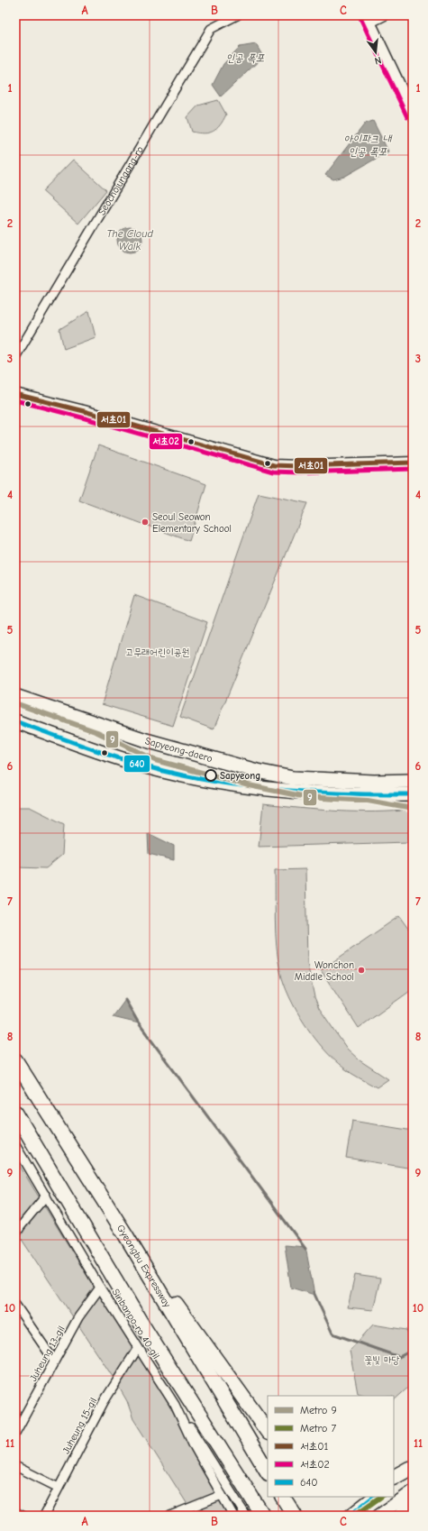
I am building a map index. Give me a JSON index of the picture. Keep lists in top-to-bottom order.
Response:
{
  "streets": {
    "highway": ["Gyeongbu Expressway"],
    "main road": ["Sapyeong-daero"],
    "street": [
      "Seochojungang-ro",
      "Sinbanpo-ro 40-gil",
      "Juheung 13-gil",
      "Juheung 15-gil"
    ]
  },
  "crossings": [
    ["Sinbanpo-ro 40-gil", "Juheung 13-gil"],
    ["Sinbanpo-ro 40-gil", "Juheung 15-gil"]
  ],
  "water": ["인공 폭포", "아이파크 내 인공 폭포", "The Cloud Walk"],
  "parks": ["고무래어린이공원", "꽃빛 마당"],
  "places": ["Seoul Seowon Elementary School", "Sapyeong", "Wonchon Middle School"],
  "lines": [
    "transit line 서초02",
    "transit line 서초01",
    "metro line 9",
    "transit line 640",
    "metro line 7"
  ],
  "legend": [
    "Metro 9",
    "Metro 7",
    "서초01",
    "서초02",
    "640"
  ],
  "north": "bottom",
  "grid": {
    "columns": ["A", "B", "C"],
    "rows": [
      "1",
      "2",
      "3",
      "4",
      "5",
      "6",
      "7",
      "8",
      "9",
      "10",
      "11"
    ]
  }
}
